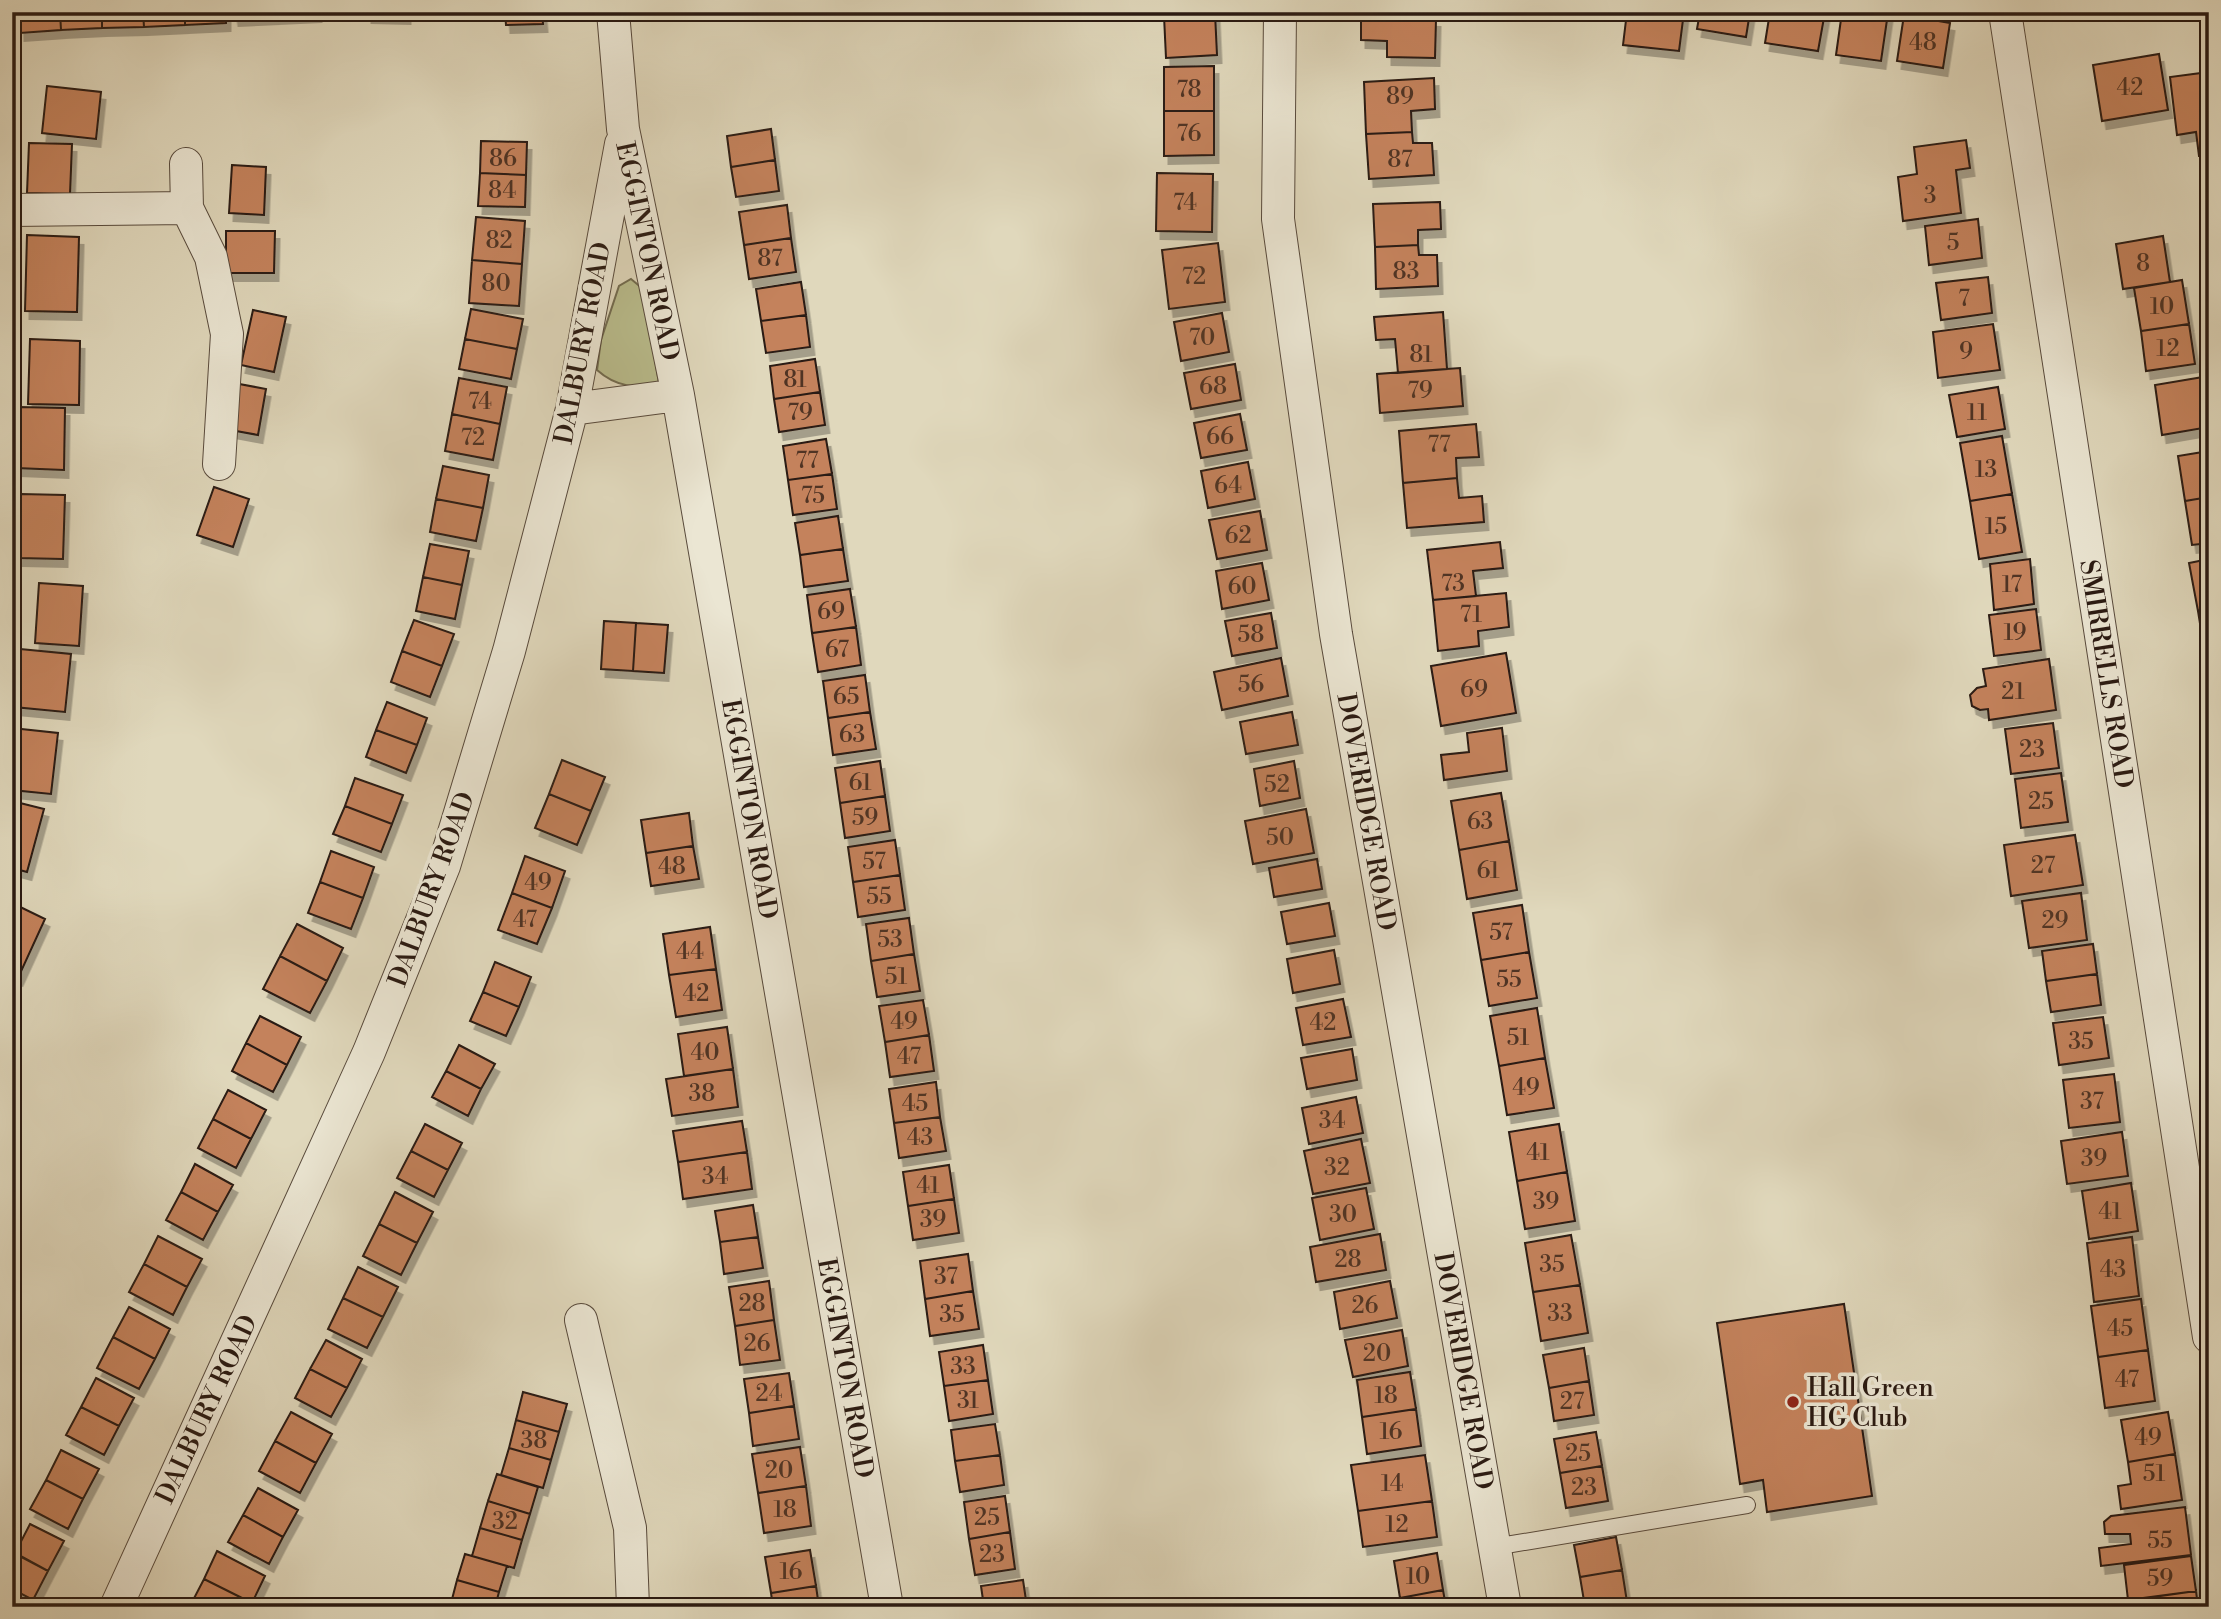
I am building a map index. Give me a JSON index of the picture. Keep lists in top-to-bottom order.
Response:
{
  "streets": {
    "street": [
      "EGGINTON ROAD",
      "DALBURY ROAD",
      "SMIRRELLS ROAD",
      "DOVERIDGE ROAD"
    ]
  },
  "crossings": [
    ["EGGINTON ROAD", "DALBURY ROAD"]
  ],
  "places": ["Hall Green HG Club"],
  "house_numbers": [
    "48",
    "42",
    "78",
    "89",
    "76",
    "86",
    "87",
    "84",
    "3",
    "74",
    "82",
    "5",
    "87",
    "8",
    "83",
    "72",
    "80",
    "7",
    "10",
    "70",
    "12",
    "9",
    "81",
    "81",
    "68",
    "79",
    "74",
    "79",
    "11",
    "66",
    "72",
    "77",
    "77",
    "13",
    "64",
    "75",
    "15",
    "62",
    "73",
    "17",
    "60",
    "69",
    "71",
    "19",
    "58",
    "67",
    "56",
    "69",
    "21",
    "65",
    "63",
    "23",
    "61",
    "52",
    "25",
    "59",
    "63",
    "50",
    "57",
    "27",
    "48",
    "61",
    "49",
    "55",
    "47",
    "29",
    "57",
    "53",
    "44",
    "51",
    "55",
    "42",
    "49",
    "42",
    "51",
    "35",
    "40",
    "47",
    "49",
    "38",
    "37",
    "45",
    "34",
    "43",
    "41",
    "39",
    "32",
    "34",
    "41",
    "39",
    "41",
    "30",
    "39",
    "28",
    "35",
    "43",
    "37",
    "28",
    "26",
    "33",
    "35",
    "45",
    "26",
    "20",
    "33",
    "47",
    "24",
    "18",
    "31",
    "27",
    "16",
    "49",
    "38",
    "25",
    "20",
    "51",
    "14",
    "23",
    "18",
    "25",
    "32",
    "12",
    "55",
    "23",
    "16",
    "10",
    "59"
  ]
}
